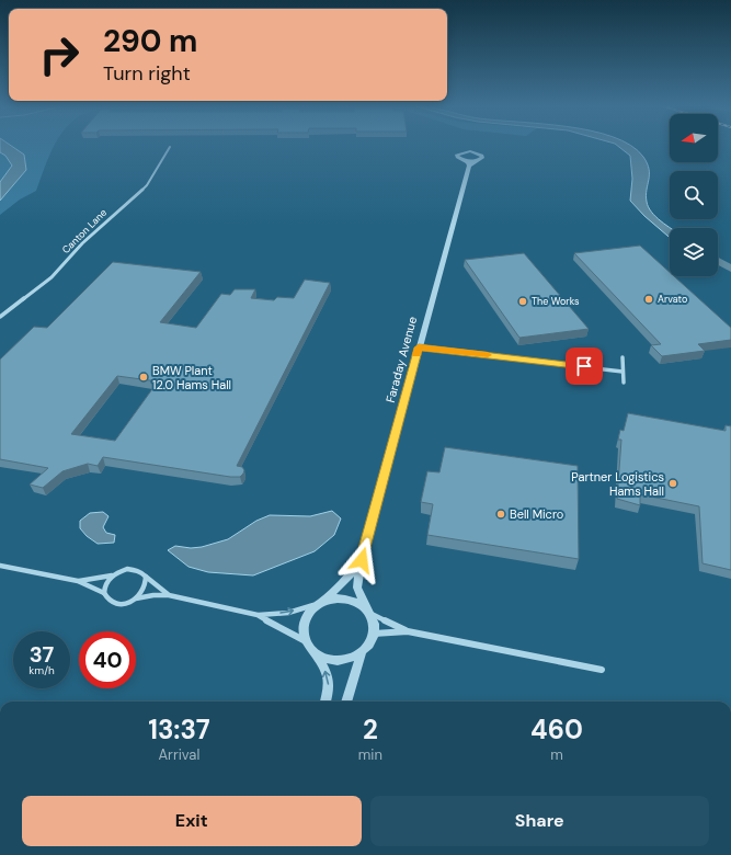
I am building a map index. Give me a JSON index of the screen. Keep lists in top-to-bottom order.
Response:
{
  "streets": {
    "street": ["Canton Lane", "Faraday Avenue"]
  },
  "places": [
    "Arvato",
    "The Works",
    "BMW Plant 12.0 Hams Hall",
    "Partner Logistics Hams Hall",
    "Bell Micro"
  ],
  "north": "left",
  "page": {
    "turn": ["290 m", "Turn right"],
    "speed": "37 km/h",
    "limit": "40",
    "eta": [
      "13:37",
      "Arrival",
      "2",
      "min",
      "460",
      "m"
    ],
    "buttons": ["Exit", "Share"]
  }
}
